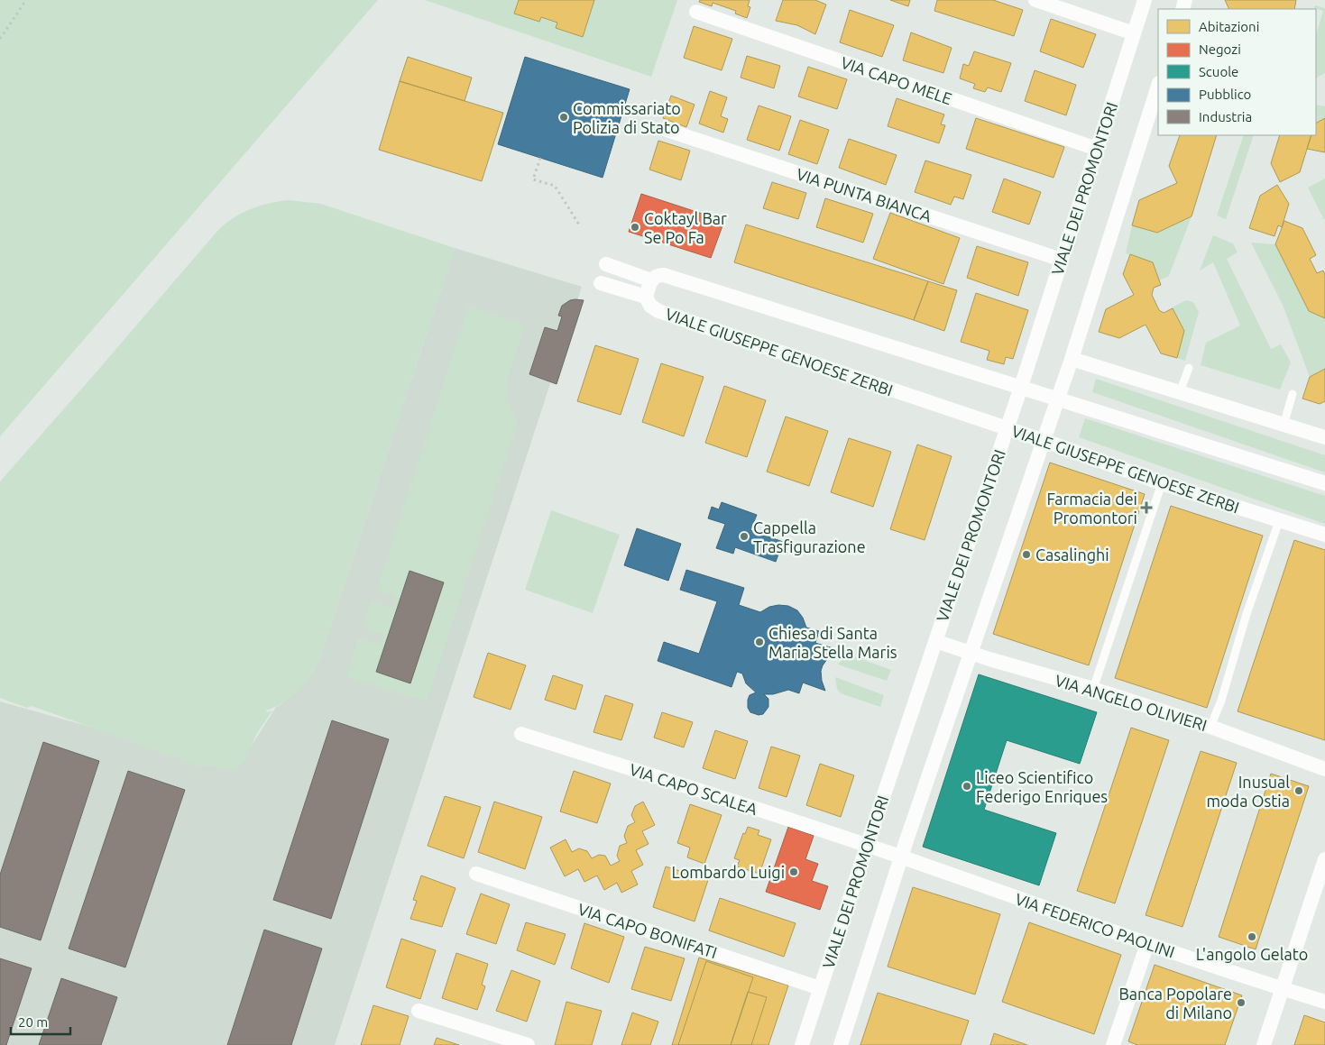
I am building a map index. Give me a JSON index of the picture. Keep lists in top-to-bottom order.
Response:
{
  "streets": {
    "street": [
      "VIA CAPO MELE",
      "VIALE DEI PROMONTORI",
      "VIA PUNTA BIANCA",
      "VIALE GIUSEPPE GENOESE ZERBI",
      "VIA ANGELO OLIVIERI",
      "VIA CAPO SCALEA",
      "VIA FEDERICO PAOLINI",
      "VIA CAPO BONIFATI"
    ]
  },
  "crossings": [
    ["VIA CAPO MELE", "VIALE DEI PROMONTORI"],
    ["VIALE DEI PROMONTORI", "VIA PUNTA BIANCA"],
    ["VIALE DEI PROMONTORI", "VIALE GIUSEPPE GENOESE ZERBI"],
    ["VIALE DEI PROMONTORI", "VIA ANGELO OLIVIERI"],
    ["VIALE DEI PROMONTORI", "VIA CAPO SCALEA"],
    ["VIALE DEI PROMONTORI", "VIA FEDERICO PAOLINI"],
    ["VIALE DEI PROMONTORI", "VIA CAPO BONIFATI"],
    ["VIA CAPO SCALEA", "VIA FEDERICO PAOLINI"]
  ],
  "places": {
    "other": [
      "Commissariato Polizia di Stato",
      "Coktayl Bar Se Po Fa",
      "Cappella Trasfigurazione",
      "Casalinghi",
      "Chiesa di Santa Maria Stella Maris",
      "Liceo Scientifico Federigo Enriques",
      "Inusual moda Ostia",
      "Lombardo Luigi",
      "L'angolo Gelato",
      "Banca Popolare di Milano"
    ],
    "health": ["Farmacia dei Promontori"]
  },
  "legend": [
    "Abitazioni",
    "Negozi",
    "Scuole",
    "Pubblico",
    "Industria"
  ],
  "scale_bar": "20 m"
}
